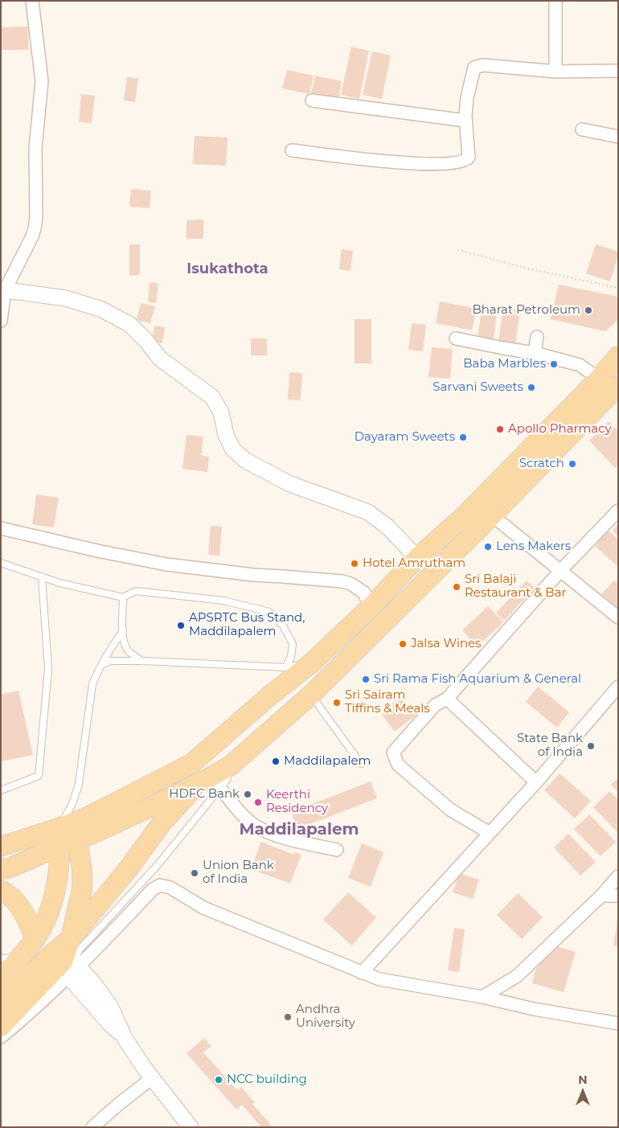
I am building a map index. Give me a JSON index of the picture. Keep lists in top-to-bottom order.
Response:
{
  "districts": ["Isukathota", "Maddilapalem"],
  "places": [
    "Bharat Petroleum",
    "Baba Marbles",
    "Sarvani Sweets",
    "Apollo Pharmacy",
    "Dayaram Sweets",
    "Scratch",
    "Lens Makers",
    "Hotel Amrutham",
    "Sri Balaji Restaurant & Bar",
    "APSRTC Bus Stand, Maddilapalem",
    "Jalsa Wines",
    "Sri Rama Fish Aquarium & General",
    "Sri Sairam Tiffins & Meals",
    "State Bank of India",
    "Maddilapalem",
    "HDFC Bank",
    "Keerthi Residency",
    "Union Bank of India",
    "Andhra University",
    "NCC building"
  ],
  "north": "top"
}
